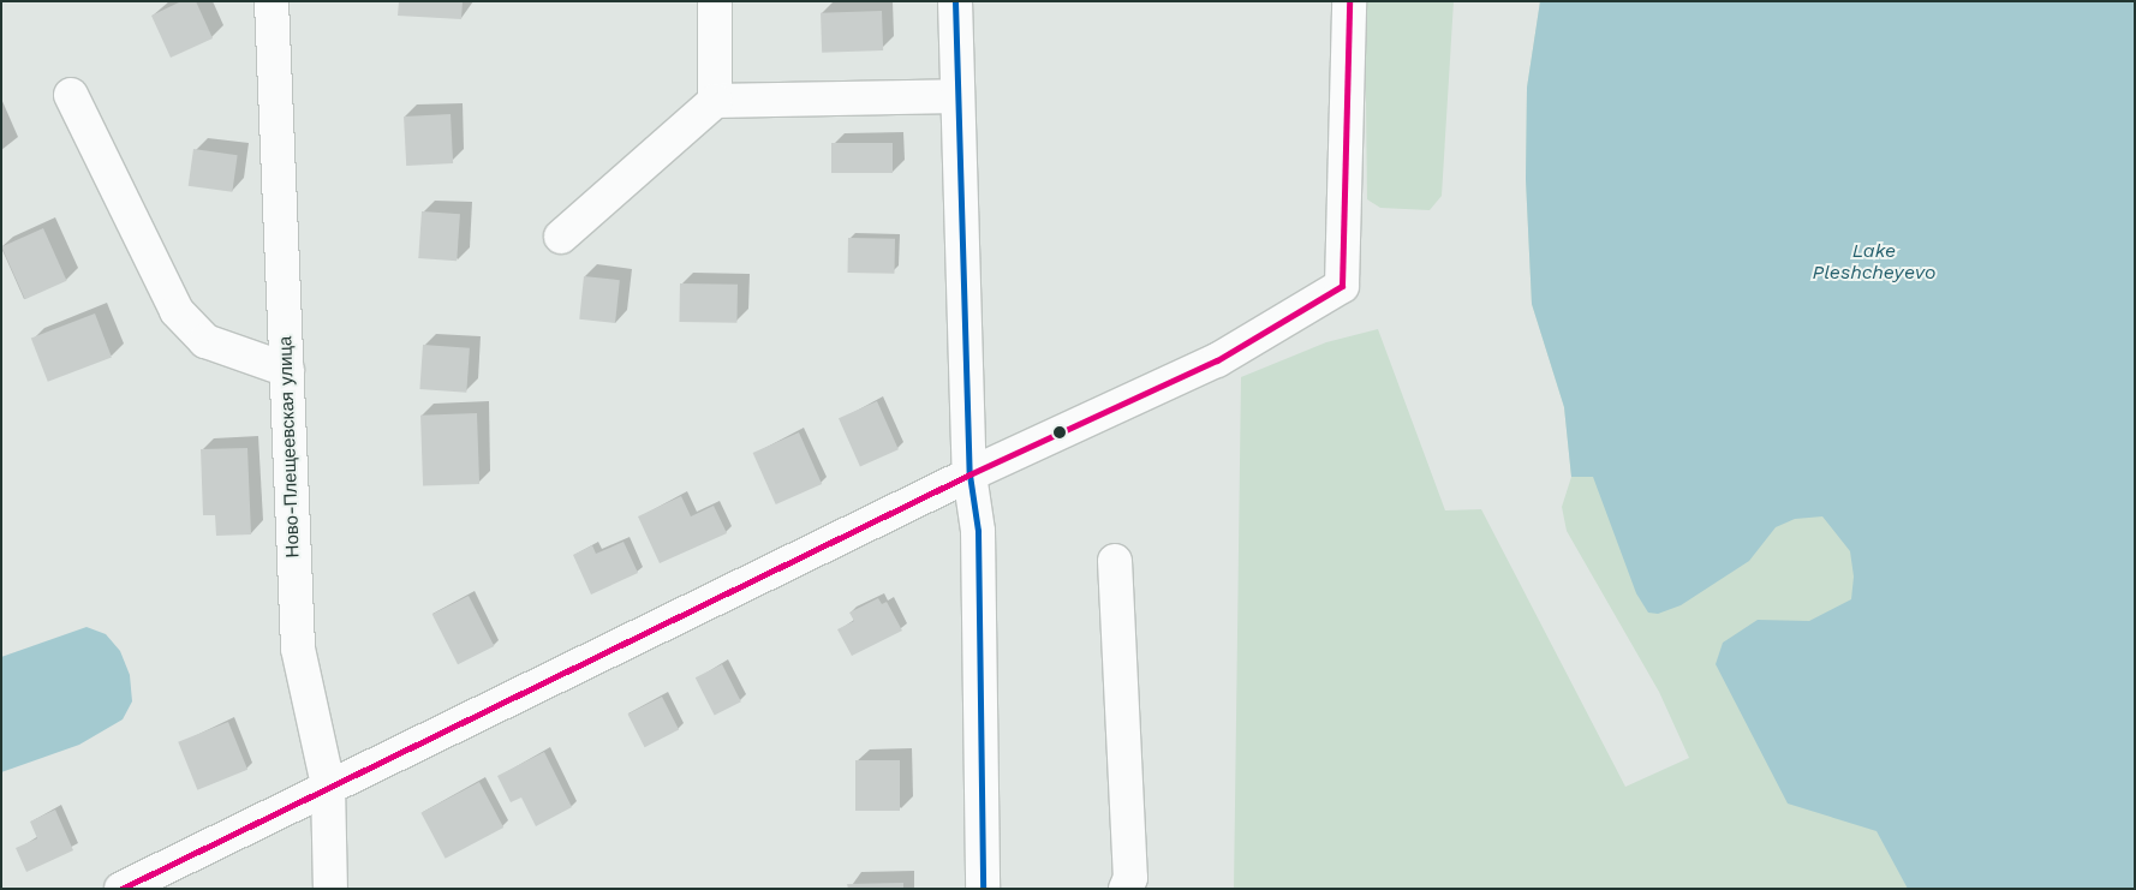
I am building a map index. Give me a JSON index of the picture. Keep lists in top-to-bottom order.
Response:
{
  "streets": {
    "street": ["Ново-Плещеевская улица"]
  },
  "water": ["Lake Pleshcheyevo"]
}
